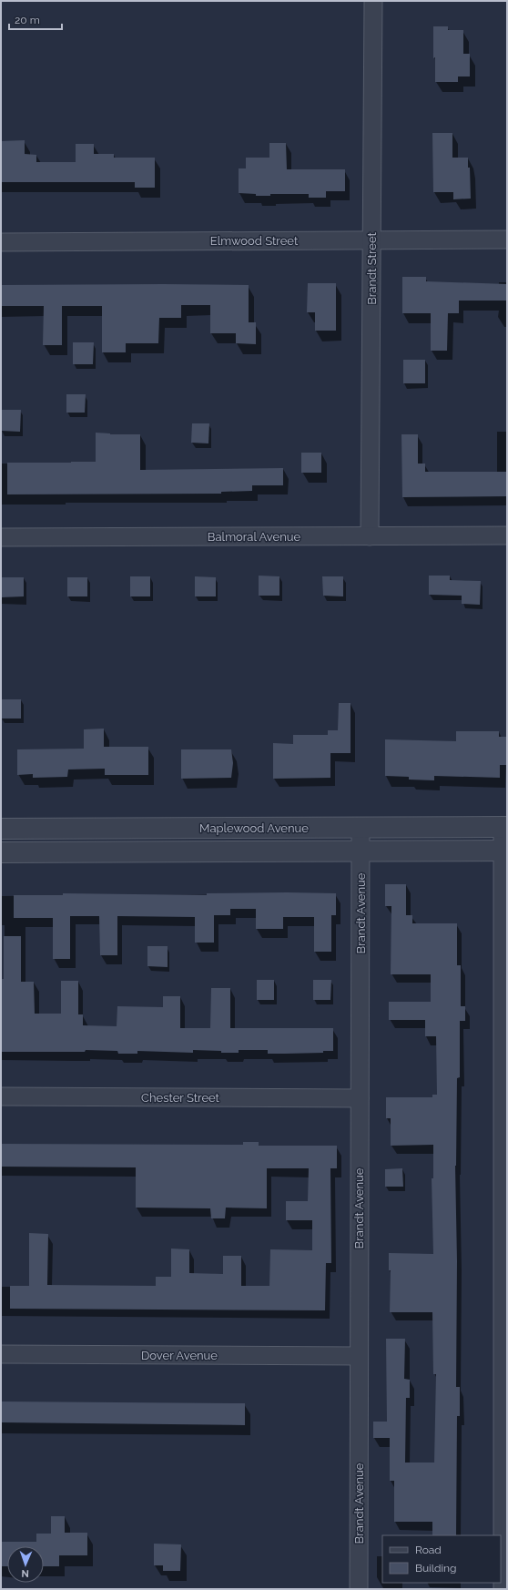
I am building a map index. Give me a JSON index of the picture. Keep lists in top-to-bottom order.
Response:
{
  "streets": {
    "street": [
      "Elmwood Street",
      "Brandt Street",
      "Balmoral Avenue",
      "Maplewood Avenue",
      "Brandt Avenue",
      "Chester Street",
      "Dover Avenue"
    ]
  },
  "crossings": [
    ["Elmwood Street", "Brandt Street"],
    ["Brandt Street", "Balmoral Avenue"],
    ["Maplewood Avenue", "Brandt Avenue"],
    ["Brandt Avenue", "Chester Street"],
    ["Brandt Avenue", "Dover Avenue"]
  ],
  "legend": ["Road", "Building"],
  "scale_bar": "20 m",
  "north": "bottom"
}
